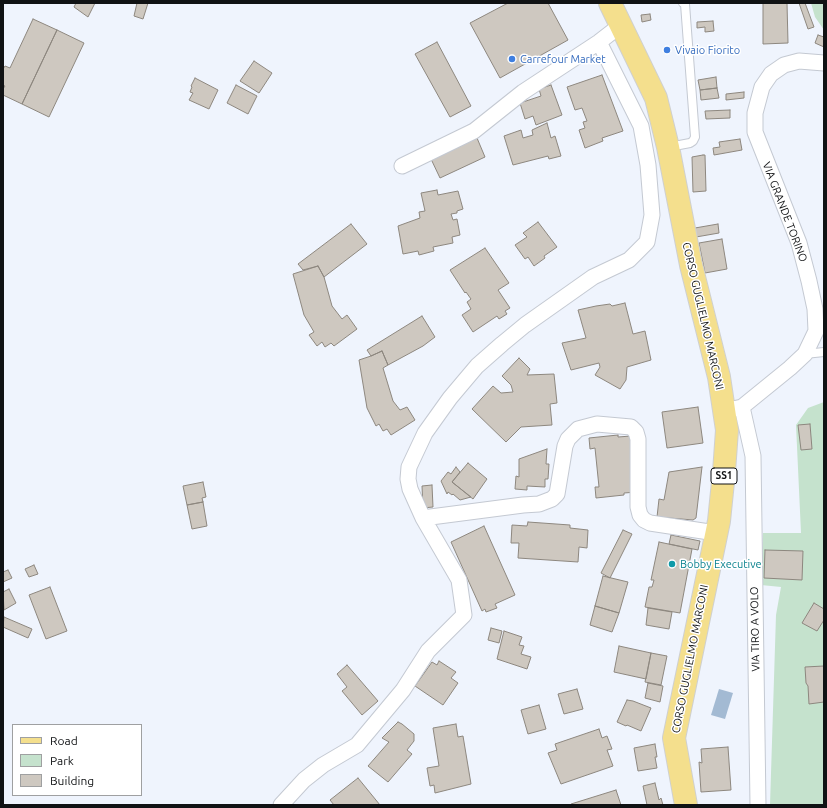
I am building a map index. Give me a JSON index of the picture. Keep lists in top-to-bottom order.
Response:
{
  "streets": {
    "main road": ["CORSO GUGLIELMO MARCONI", "SS1"],
    "street": ["VIA GRANDE TORINO", "VIA TIRO A VOLO"]
  },
  "crossings": [
    ["VIA GRANDE TORINO", "CORSO GUGLIELMO MARCONI"],
    ["VIA GRANDE TORINO", "VIA TIRO A VOLO"],
    ["CORSO GUGLIELMO MARCONI", "VIA TIRO A VOLO"]
  ],
  "places": ["Vivaio Fiorito", "Carrefour Market", "Bobby Executive"],
  "legend": ["Road", "Park", "Building"]
}
